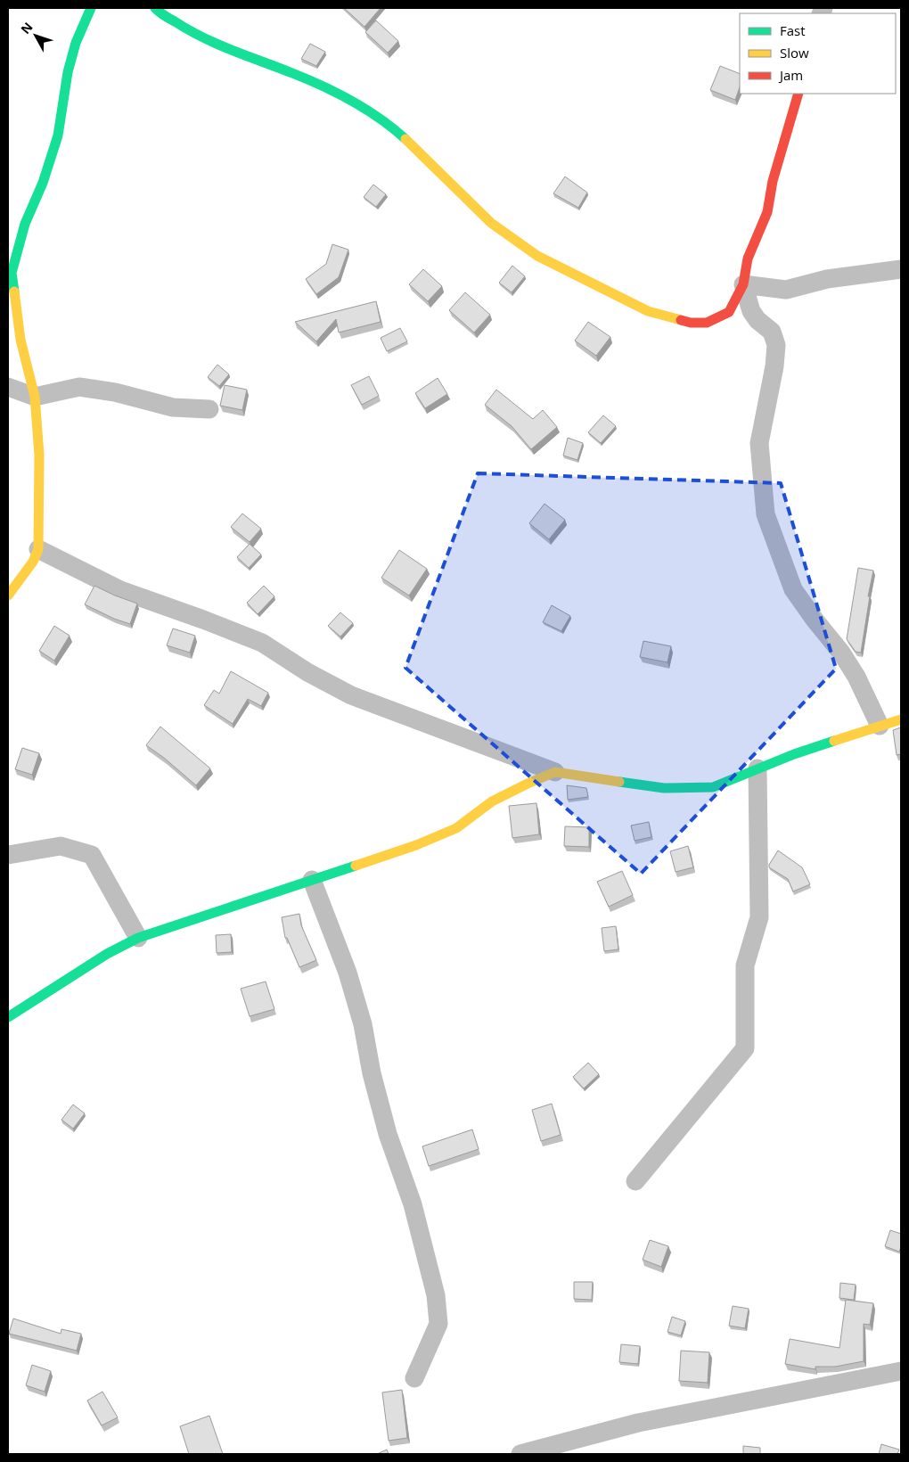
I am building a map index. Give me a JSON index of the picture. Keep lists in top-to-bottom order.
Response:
{
  "legend": ["Fast", "Slow", "Jam"],
  "north": "top left"
}
